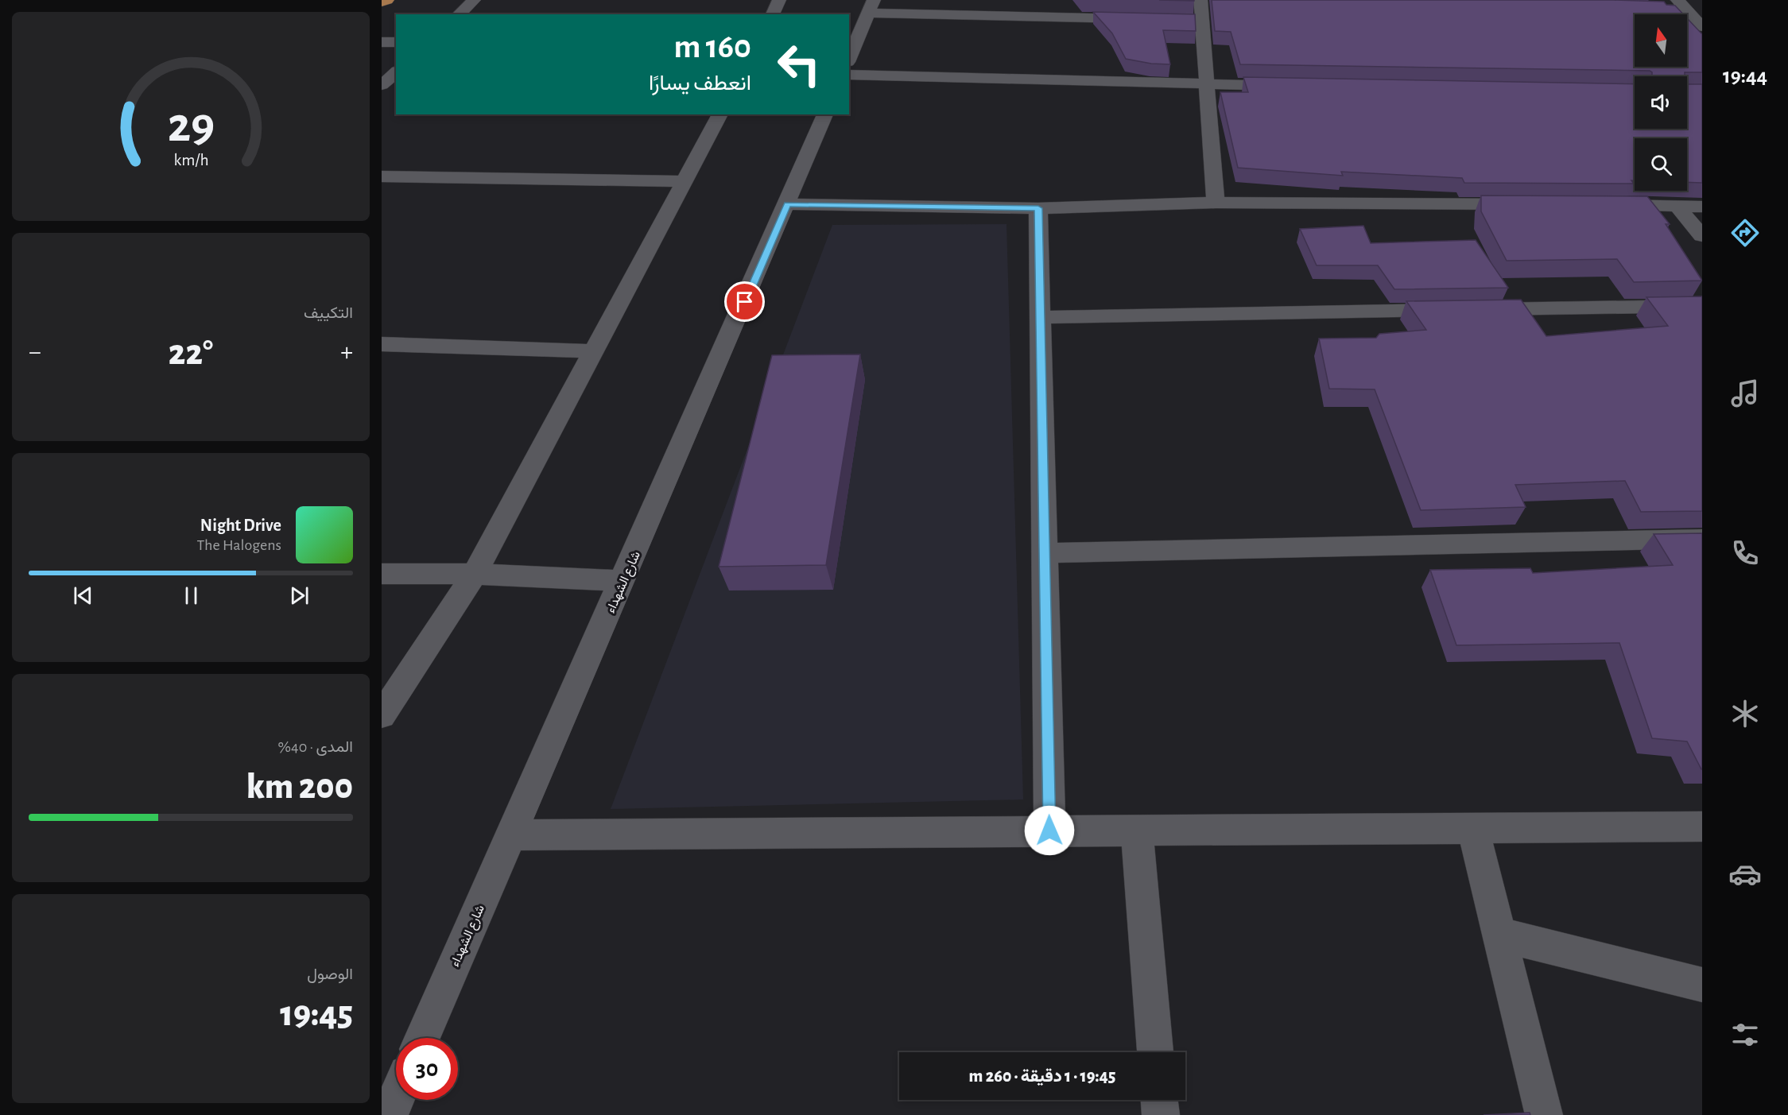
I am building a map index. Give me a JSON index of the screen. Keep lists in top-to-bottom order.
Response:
{
  "streets": {
    "street": ["شارع الشهداء"]
  },
  "north": "top",
  "page": {
    "tabs": "19:44",
    "turn": ["160 m", "انعطف يسارًا"],
    "tile": [
      "التكييف",
      ["المدى · 40%", "200 km"],
      ["الوصول", "19:45"]
    ],
    "heat": ["−", "22°", "+"],
    "song": ["Night Drive", "The Halogens"],
    "limit": "30",
    "trip": "19:45 · 1 دقيقة · 260 m",
    "gauge": ["29", "km/h"]
  }
}
